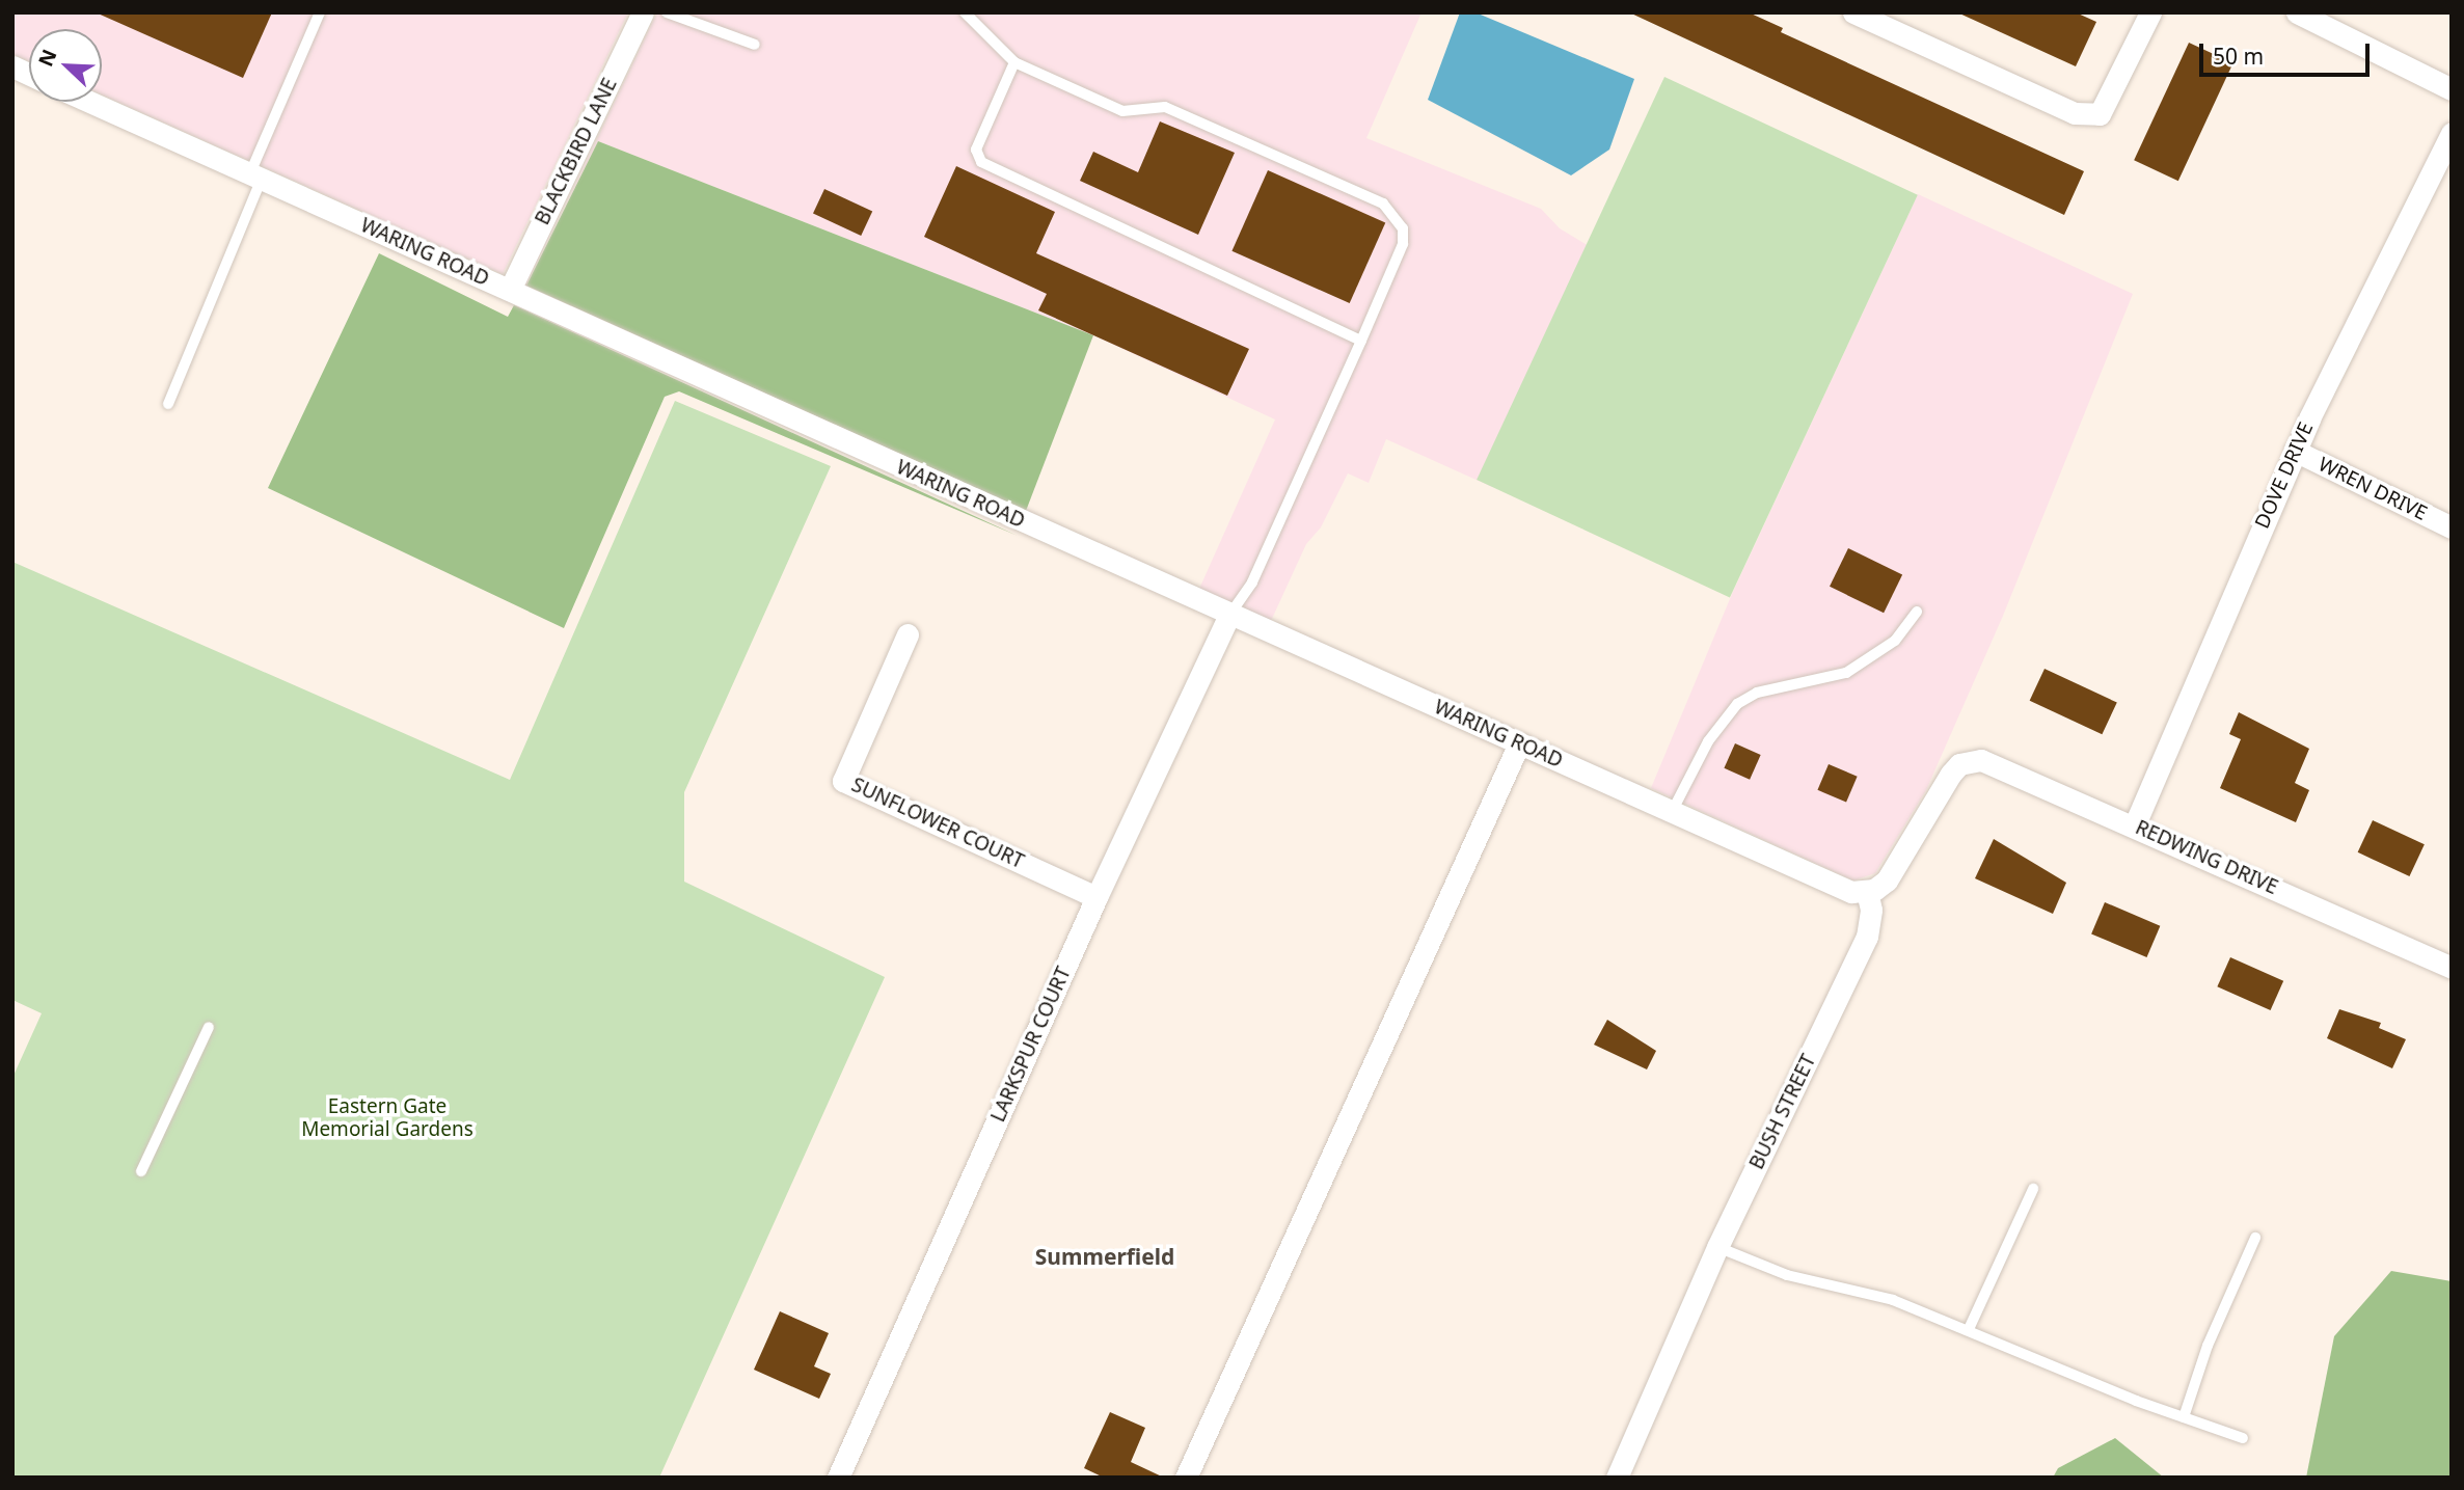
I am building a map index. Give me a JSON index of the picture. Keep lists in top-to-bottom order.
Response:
{
  "streets": {
    "street": [
      "BLACKBIRD LANE",
      "WARING ROAD",
      "DOVE DRIVE",
      "WREN DRIVE",
      "SUNFLOWER COURT",
      "REDWING DRIVE",
      "LARKSPUR COURT",
      "BUSH STREET"
    ]
  },
  "crossings": [
    ["BLACKBIRD LANE", "WARING ROAD"],
    ["WARING ROAD", "REDWING DRIVE"],
    ["WARING ROAD", "LARKSPUR COURT"],
    ["WARING ROAD", "BUSH STREET"],
    ["DOVE DRIVE", "WREN DRIVE"],
    ["DOVE DRIVE", "REDWING DRIVE"],
    ["SUNFLOWER COURT", "LARKSPUR COURT"],
    ["REDWING DRIVE", "BUSH STREET"]
  ],
  "districts": ["Summerfield"],
  "parks": ["Eastern Gate Memorial Gardens"],
  "scale_bar": "50 m",
  "north": "top left"
}
